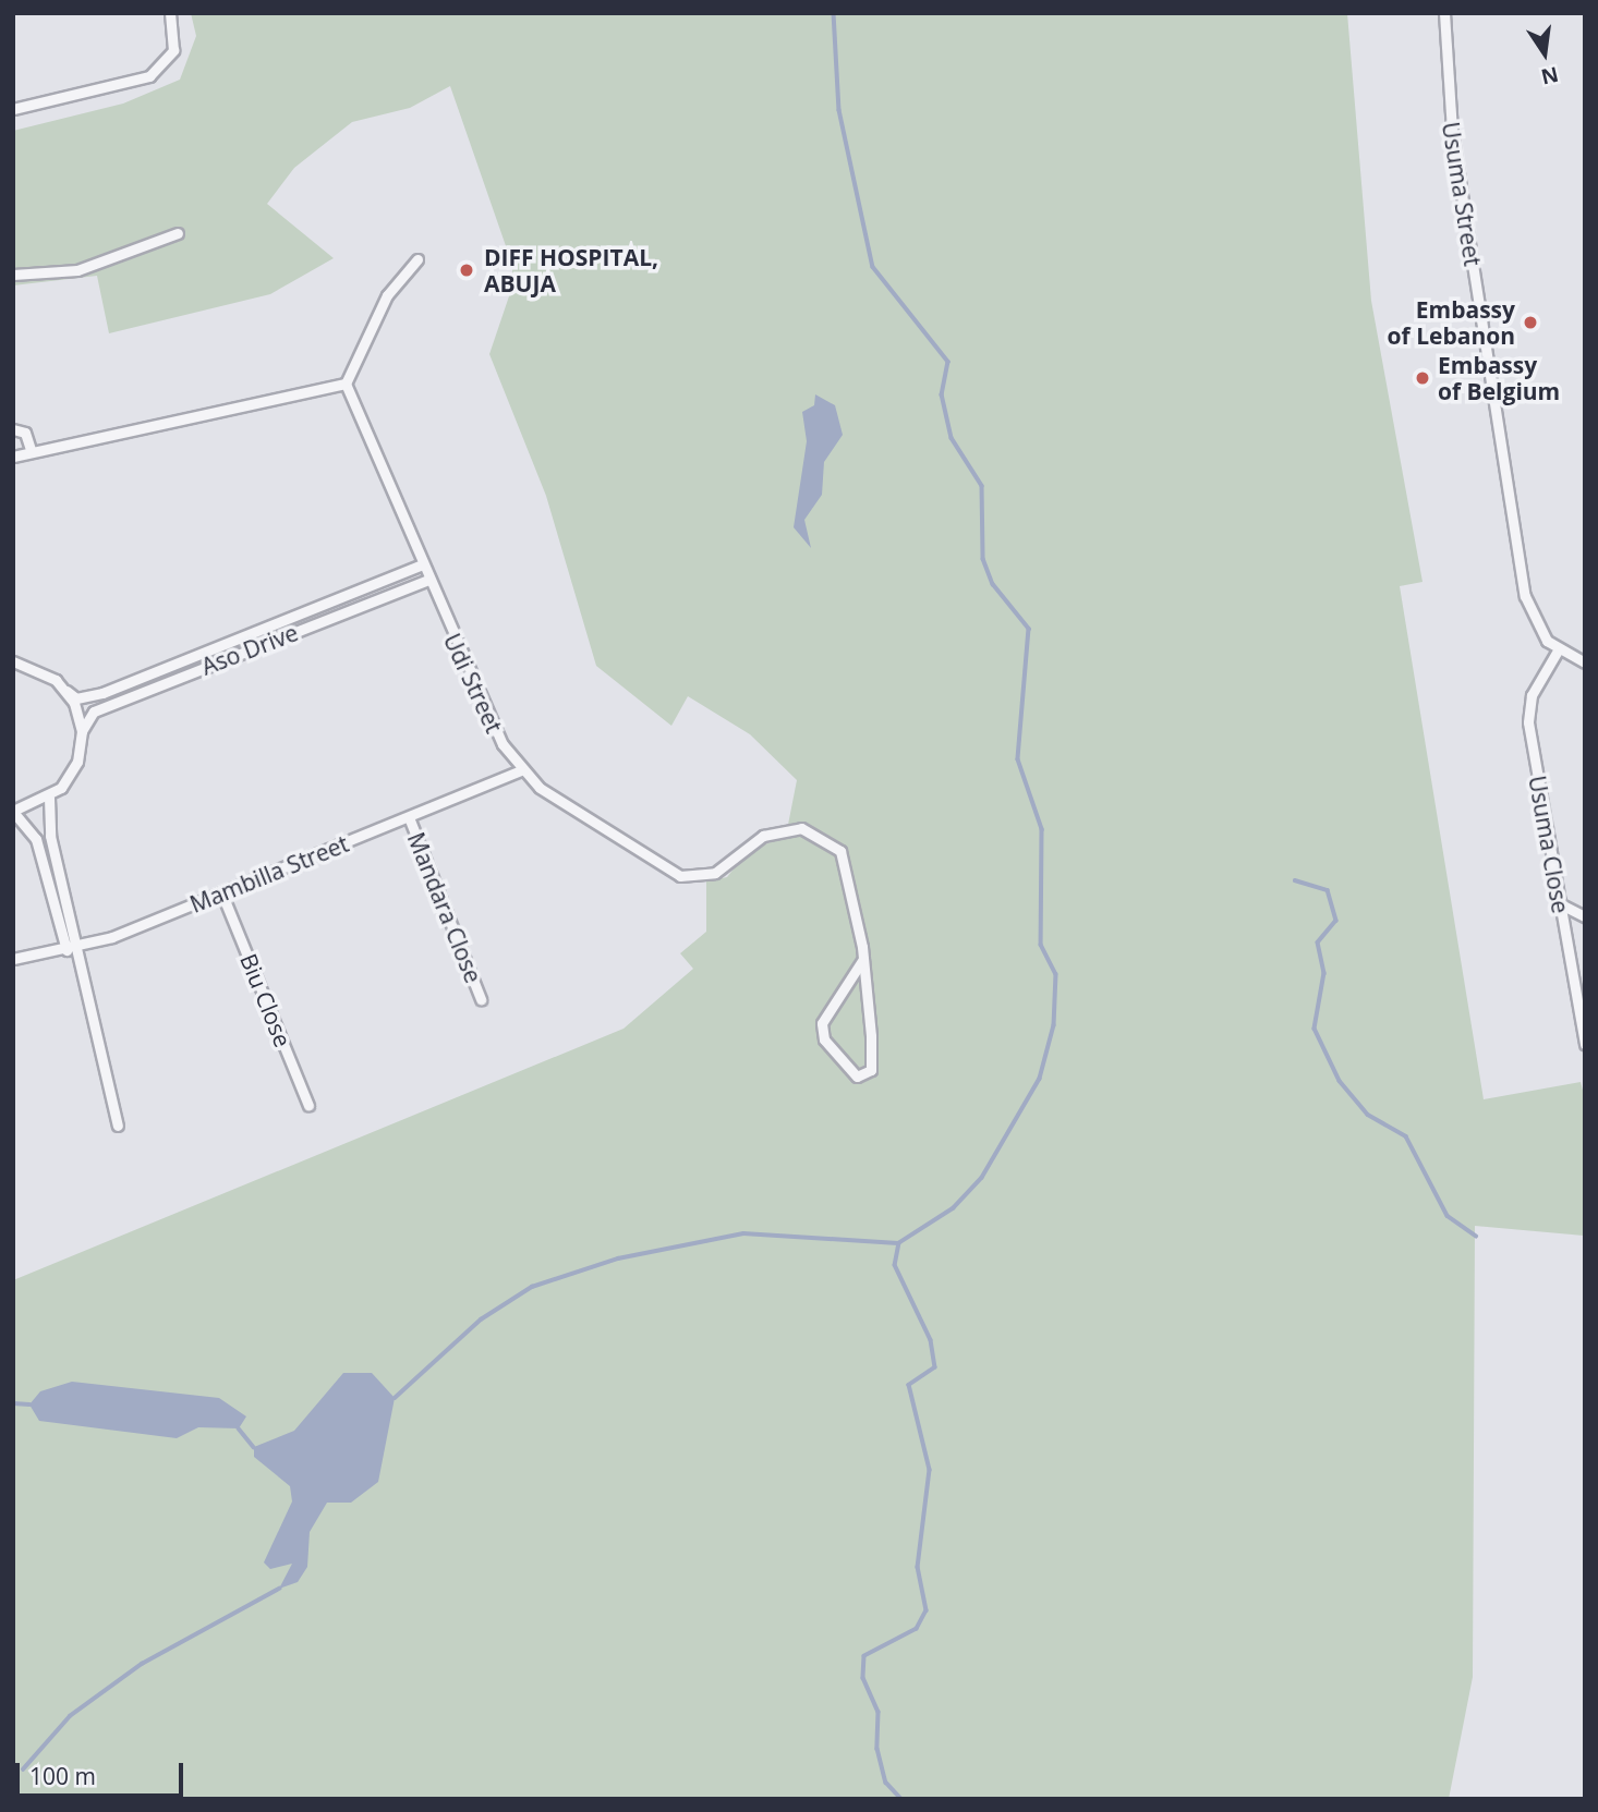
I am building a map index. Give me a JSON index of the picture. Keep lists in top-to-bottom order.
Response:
{
  "streets": {
    "street": [
      "Usuma Street",
      "Aso Drive",
      "Udi Street",
      "Usuma Close",
      "Mambilla Street",
      "Mandara Close",
      "Biu Close"
    ]
  },
  "crossings": [
    ["Usuma Street", "Usuma Close"],
    ["Aso Drive", "Udi Street"],
    ["Udi Street", "Mambilla Street"],
    ["Mambilla Street", "Mandara Close"],
    ["Mambilla Street", "Biu Close"]
  ],
  "places": ["DIFF HOSPITAL, ABUJA", "Embassy of Lebanon", "Embassy of Belgium"],
  "scale_bar": "100 m",
  "north": "bottom"
}
